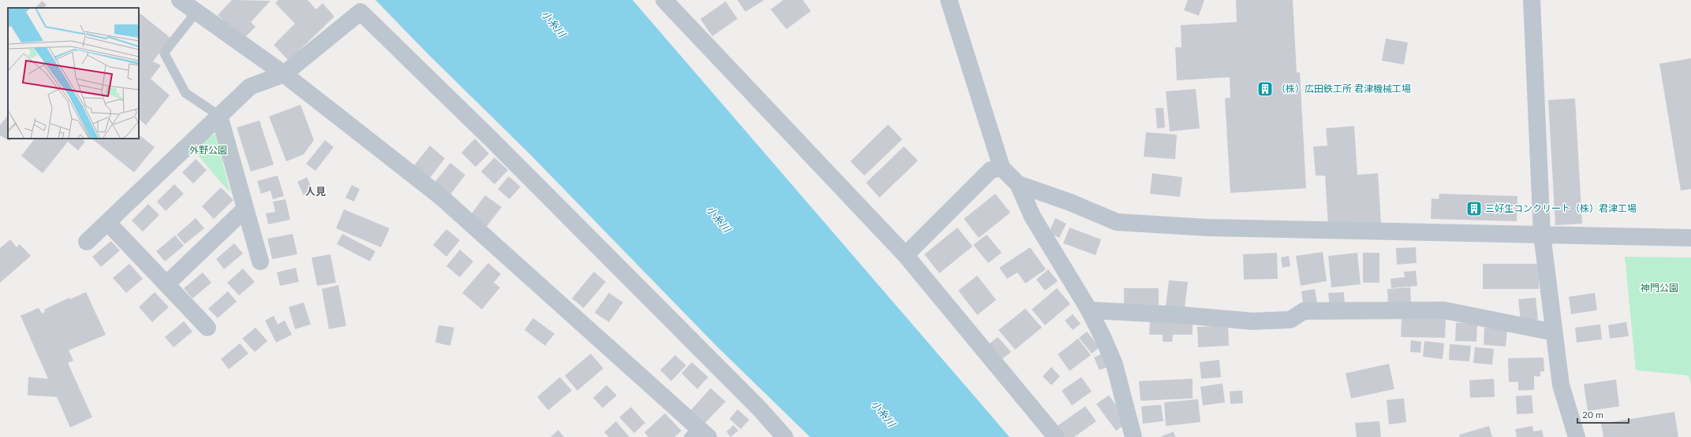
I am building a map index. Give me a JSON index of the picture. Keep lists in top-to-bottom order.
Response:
{
  "districts": ["人見"],
  "water": ["小糸川"],
  "parks": ["外野公園", "神門公園"],
  "places": {
    "building": ["（株）広田鉄工所 君津機械工場", "三好生コンクリート（株）君津工場"]
  },
  "scale_bar": "20 m"
}
